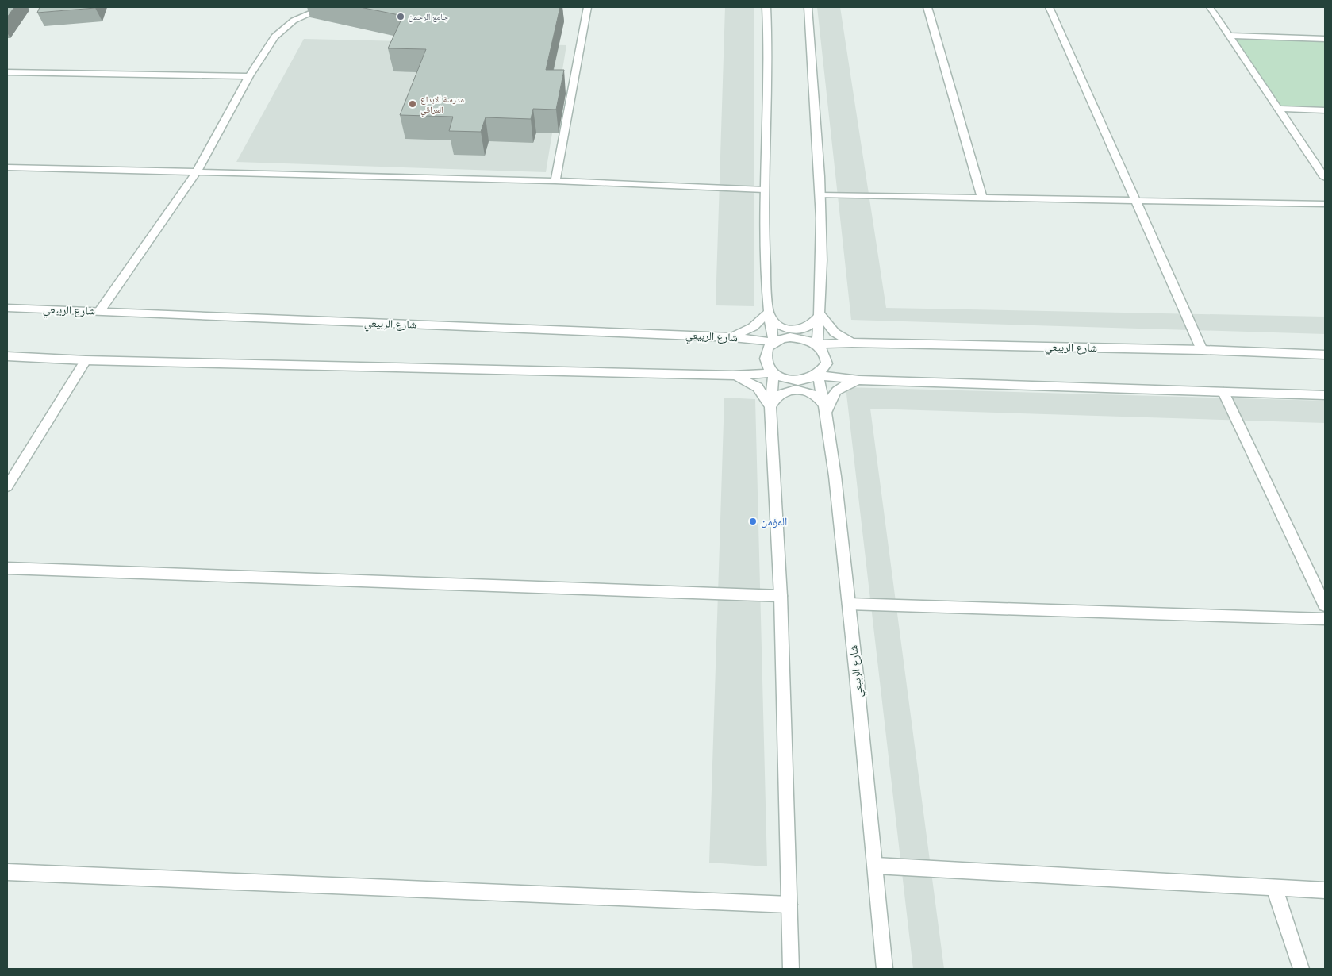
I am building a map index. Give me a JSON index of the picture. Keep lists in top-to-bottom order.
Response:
{
  "streets": {
    "street": ["شارع الربيعي"]
  },
  "places": ["جامع الرحمن", "مدرسة الابداع العراقي", "المؤمن"]
}
